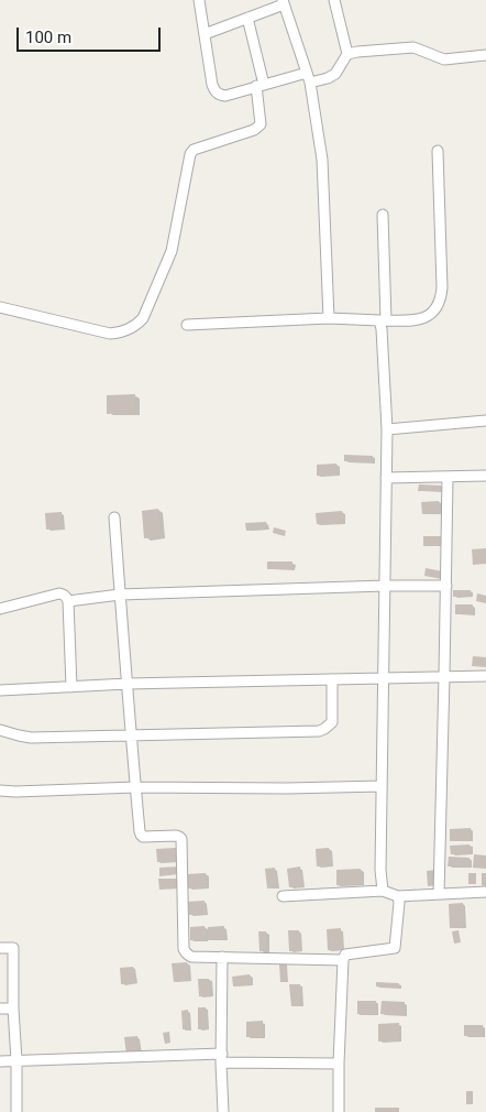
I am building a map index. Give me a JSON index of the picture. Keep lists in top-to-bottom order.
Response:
{
  "scale_bar": "100 m"
}
